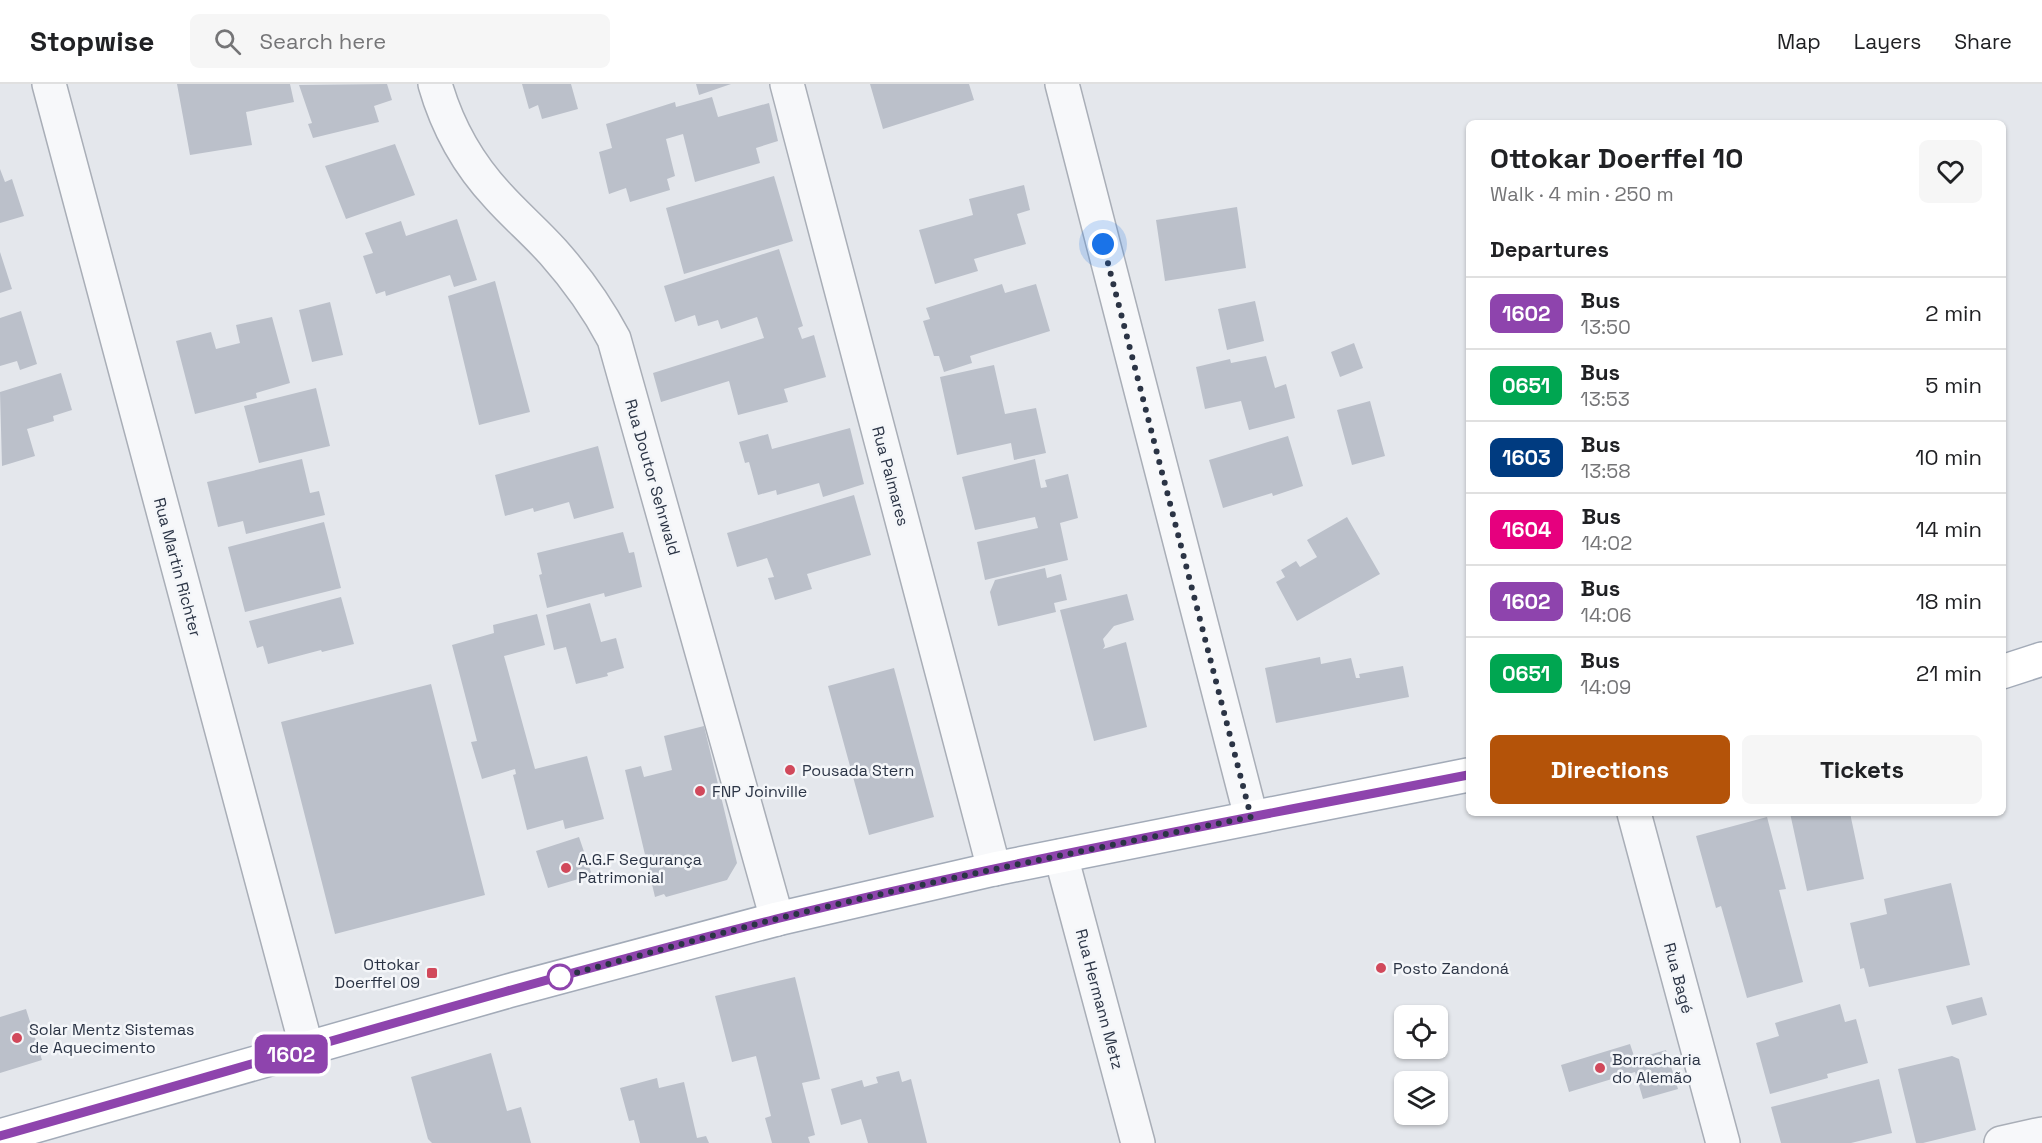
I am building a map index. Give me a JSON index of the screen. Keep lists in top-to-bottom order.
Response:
{
  "streets": {
    "street": [
      "Rua Palmares",
      "Rua Doutor Sehrwald",
      "Rua Martin Richter",
      "Rua Bagé",
      "Rua Hermann Metz"
    ]
  },
  "places": {
    "other": [
      "Pousada Stern",
      "FNP Joinville",
      "A.G.F Segurança Patrimonial",
      "Posto Zandoná",
      "Solar Mentz Sistemas de Aquecimento",
      "Borracharia do Alemão"
    ],
    "transit": ["Ottokar Doerffel 09"]
  },
  "lines": ["bus line 1602"],
  "page": {
    "header": "Stopwise",
    "search": "Search here",
    "nav": ["Map", "Layers", "Share"],
    "on_map": "1602",
    "heading": [
      ["Ottokar Doerffel 10", "Walk · 4 min · 250 m"],
      "Departures"
    ],
    "list": [
      {
        "mark": "1602",
        "name": "Bus",
        "note": "13:50",
        "value": "2 min"
      },
      {
        "mark": "0651",
        "name": "Bus",
        "note": "13:53",
        "value": "5 min"
      },
      {
        "mark": "1603",
        "name": "Bus",
        "note": "13:58",
        "value": "10 min"
      },
      {
        "mark": "1604",
        "name": "Bus",
        "note": "14:02",
        "value": "14 min"
      },
      {
        "mark": "1602",
        "name": "Bus",
        "note": "14:06",
        "value": "18 min"
      },
      {
        "mark": "0651",
        "name": "Bus",
        "note": "14:09",
        "value": "21 min"
      }
    ],
    "buttons": ["Directions", "Tickets"]
  }
}
